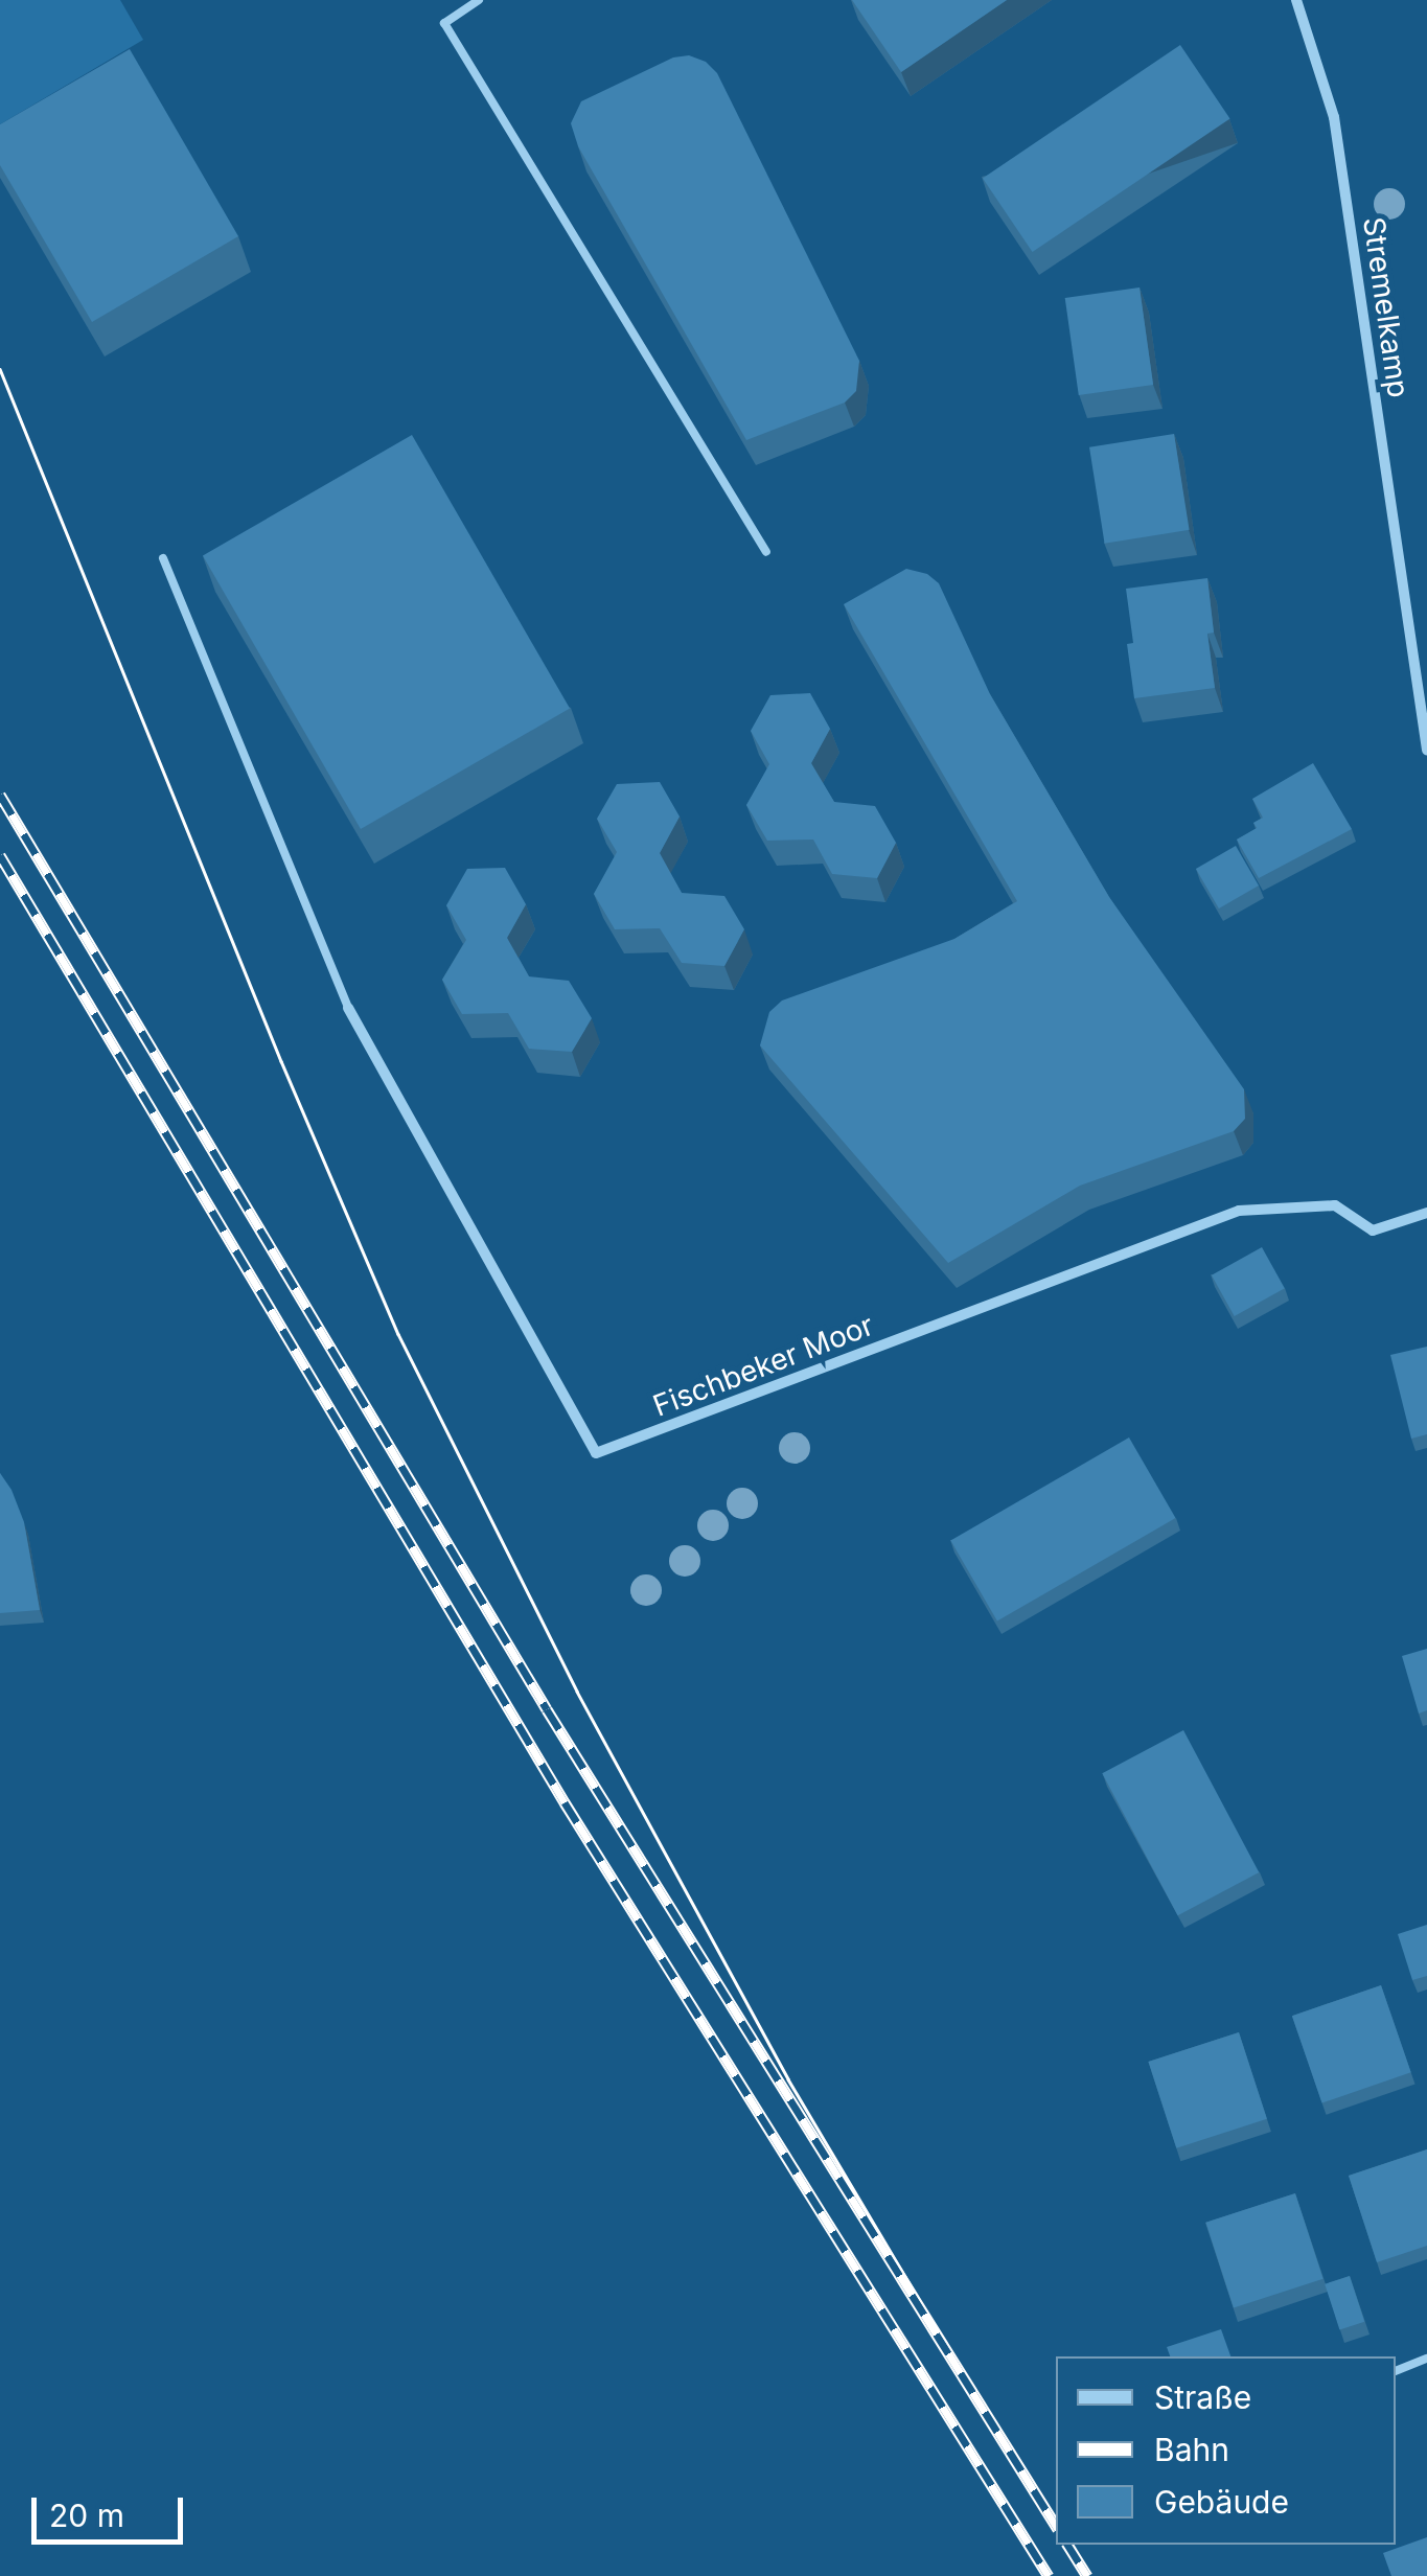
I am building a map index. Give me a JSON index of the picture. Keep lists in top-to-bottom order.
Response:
{
  "streets": {
    "street": ["Stremelkamp", "Fischbeker Moor"]
  },
  "legend": ["Straße", "Bahn", "Gebäude"],
  "scale_bar": "20 m"
}
